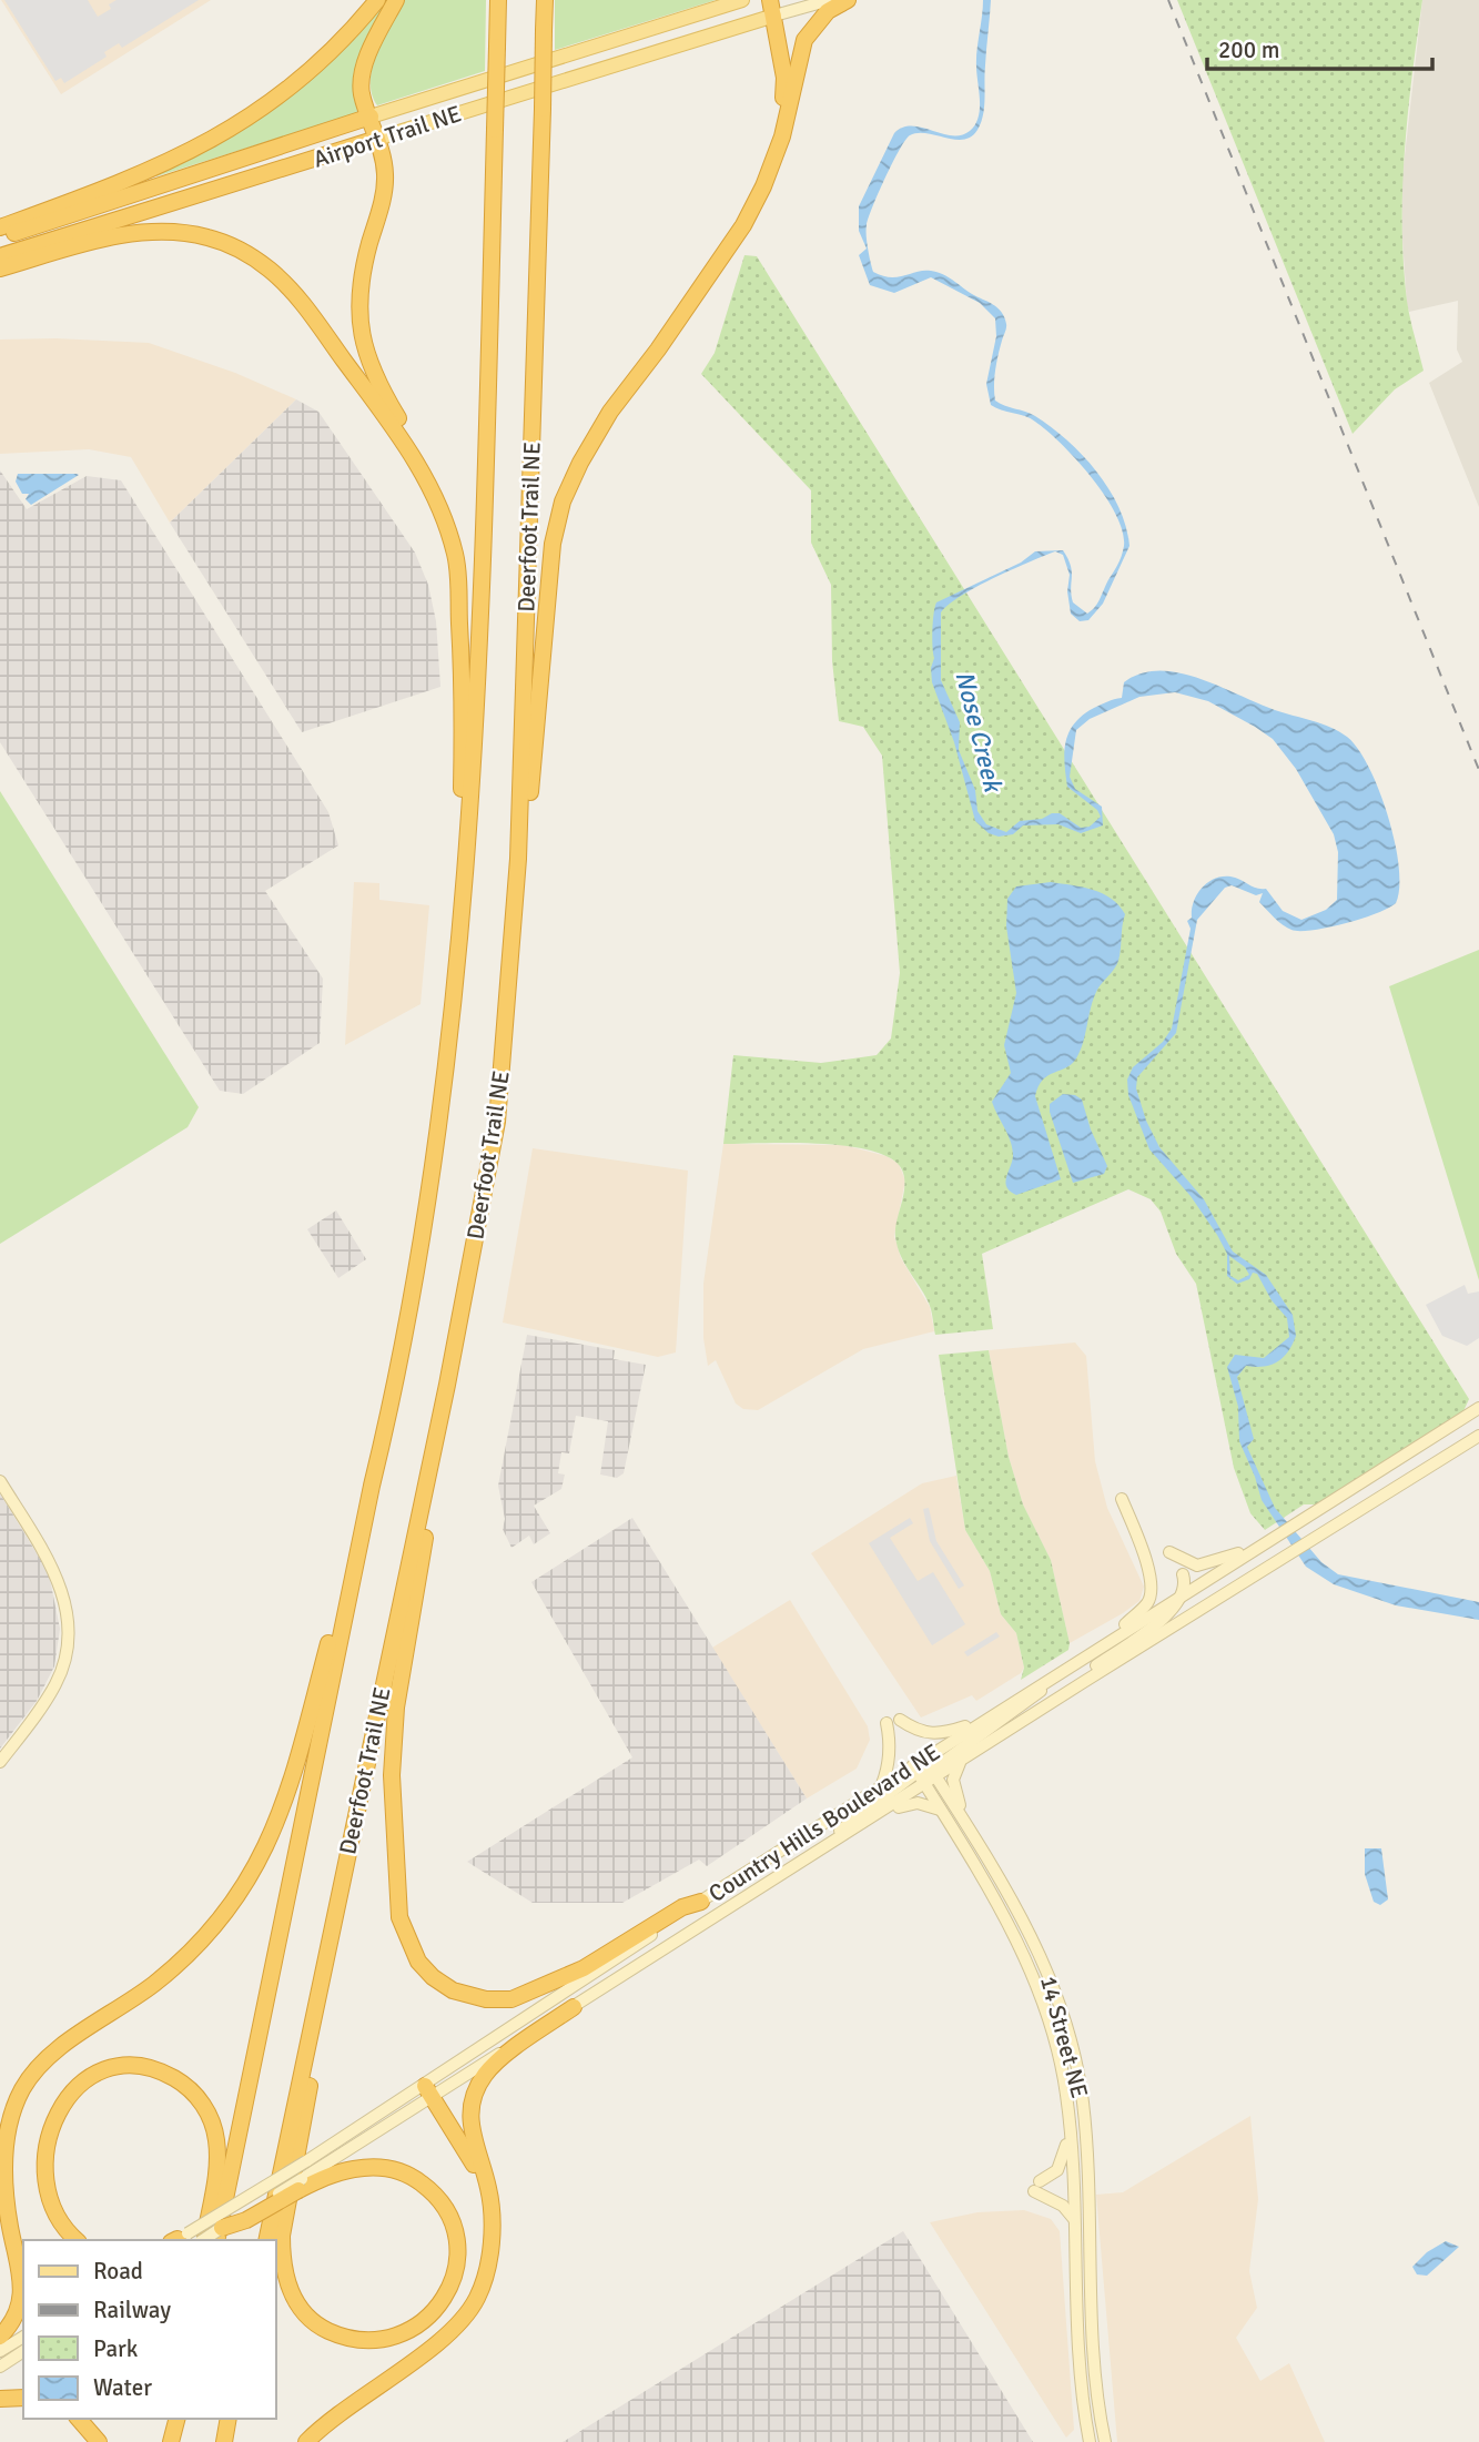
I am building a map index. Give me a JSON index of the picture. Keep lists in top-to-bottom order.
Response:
{
  "streets": {
    "highway": ["Airport Trail NE", "Deerfoot Trail NE"],
    "main road": ["Country Hills Boulevard NE", "14 Street NE"]
  },
  "crossings": [
    ["Country Hills Boulevard NE", "14 Street NE"]
  ],
  "water": ["Nose Creek"],
  "legend": [
    "Road",
    "Railway",
    "Park",
    "Water"
  ],
  "scale_bar": "200 m"
}
